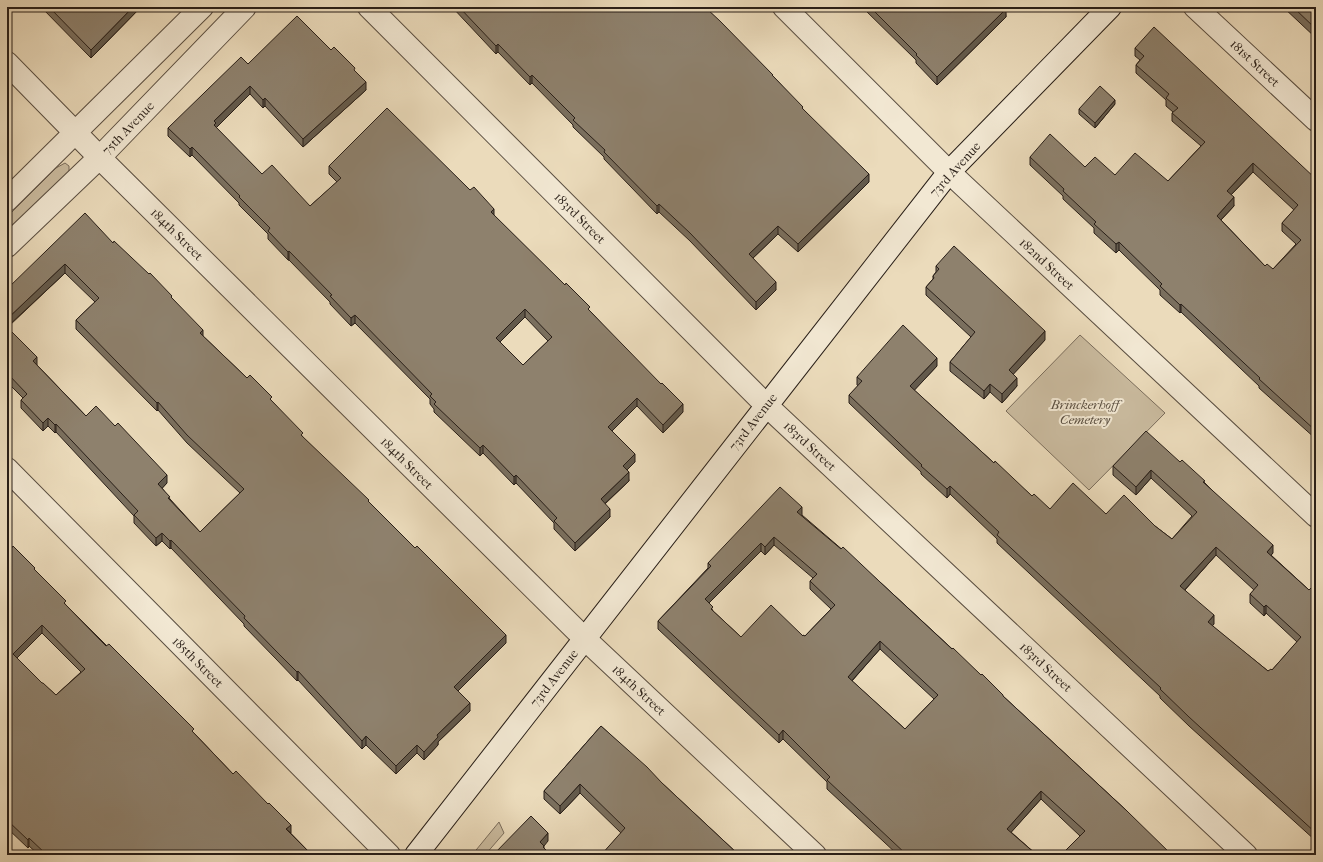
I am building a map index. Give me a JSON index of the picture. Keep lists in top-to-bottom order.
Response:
{
  "streets": {
    "street": [
      "181st Street",
      "75th Avenue",
      "73rd Avenue",
      "183rd Street",
      "184th Street",
      "182nd Street",
      "185th Street"
    ]
  },
  "crossings": [
    ["75th Avenue", "184th Street"],
    ["73rd Avenue", "183rd Street"],
    ["73rd Avenue", "184th Street"],
    ["73rd Avenue", "182nd Street"]
  ],
  "parks": ["Brinckerhoff Cemetery"]
}
